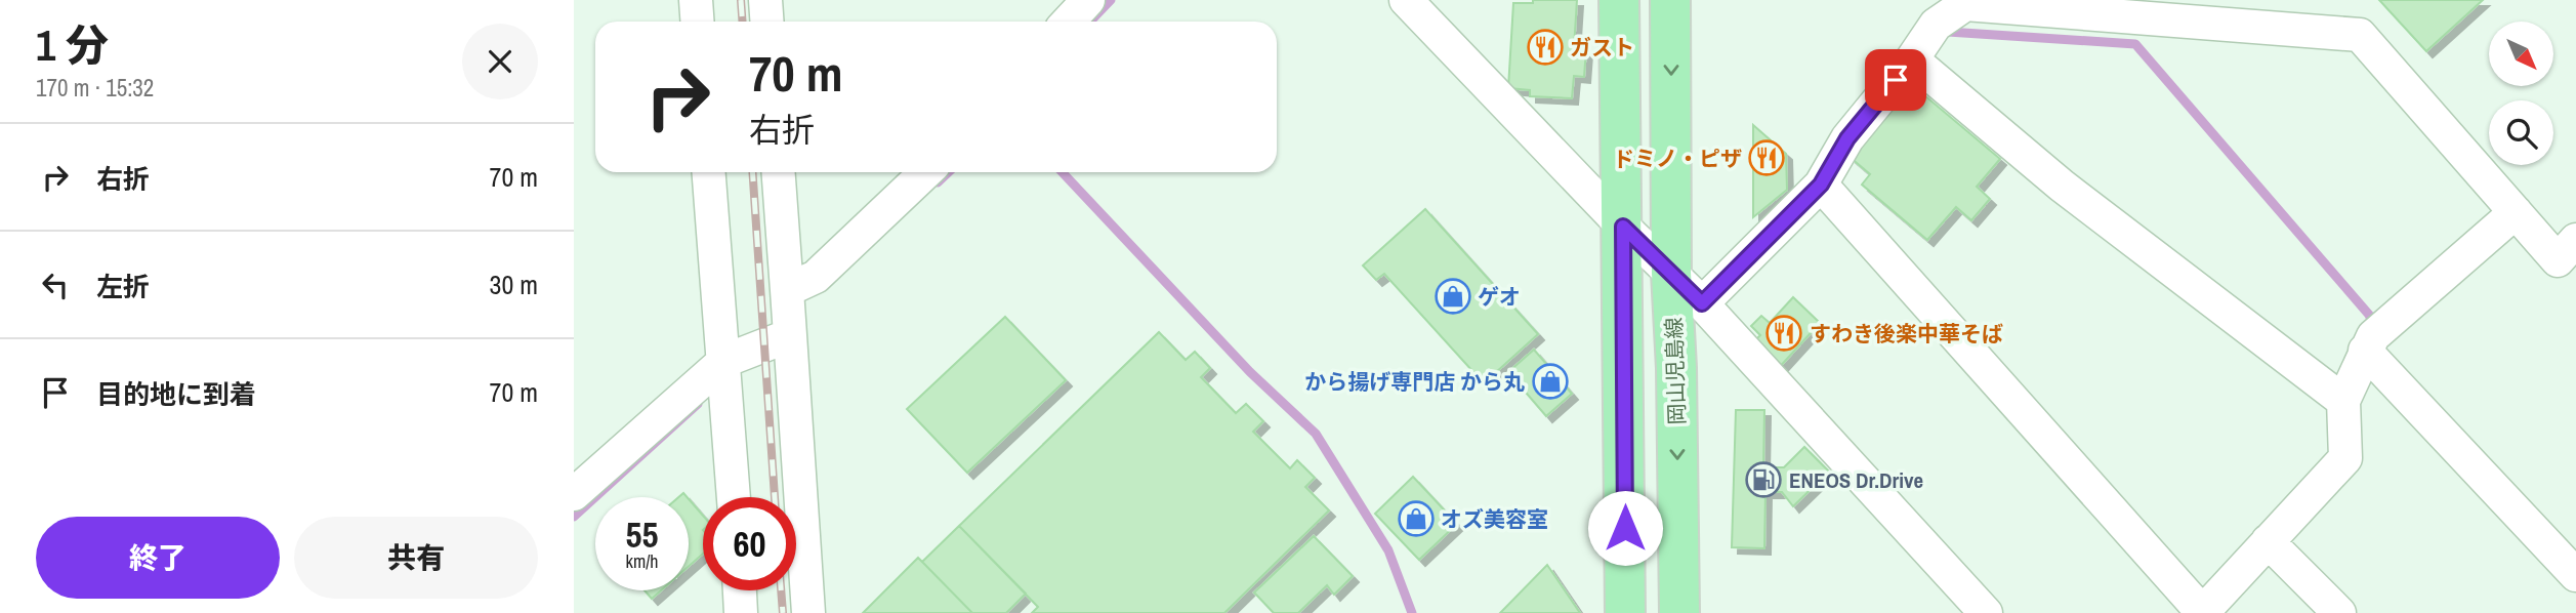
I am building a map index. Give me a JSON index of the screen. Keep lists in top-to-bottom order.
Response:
{
  "streets": {
    "main road": ["岡山児島線"]
  },
  "places": {
    "restaurant": ["ガスト", "ドミノ・ピザ", "すわき後楽中華そば"],
    "shop": ["ゲオ", "から揚げ専門店 から丸", "オズ美容室"],
    "fuel station": ["ENEOS Dr.Drive"]
  },
  "north": "bottom right",
  "page": {
    "heading": ["1 分", "170 m · 15:32"],
    "turn": ["70 m", "右折"],
    "list": [
      {
        "name": "右折",
        "value": "70 m"
      },
      {
        "name": "左折",
        "value": "30 m"
      },
      {
        "name": "目的地に到着",
        "value": "70 m"
      }
    ],
    "speed": "55 km/h",
    "limit": "60",
    "buttons": ["終了", "共有"]
  }
}
